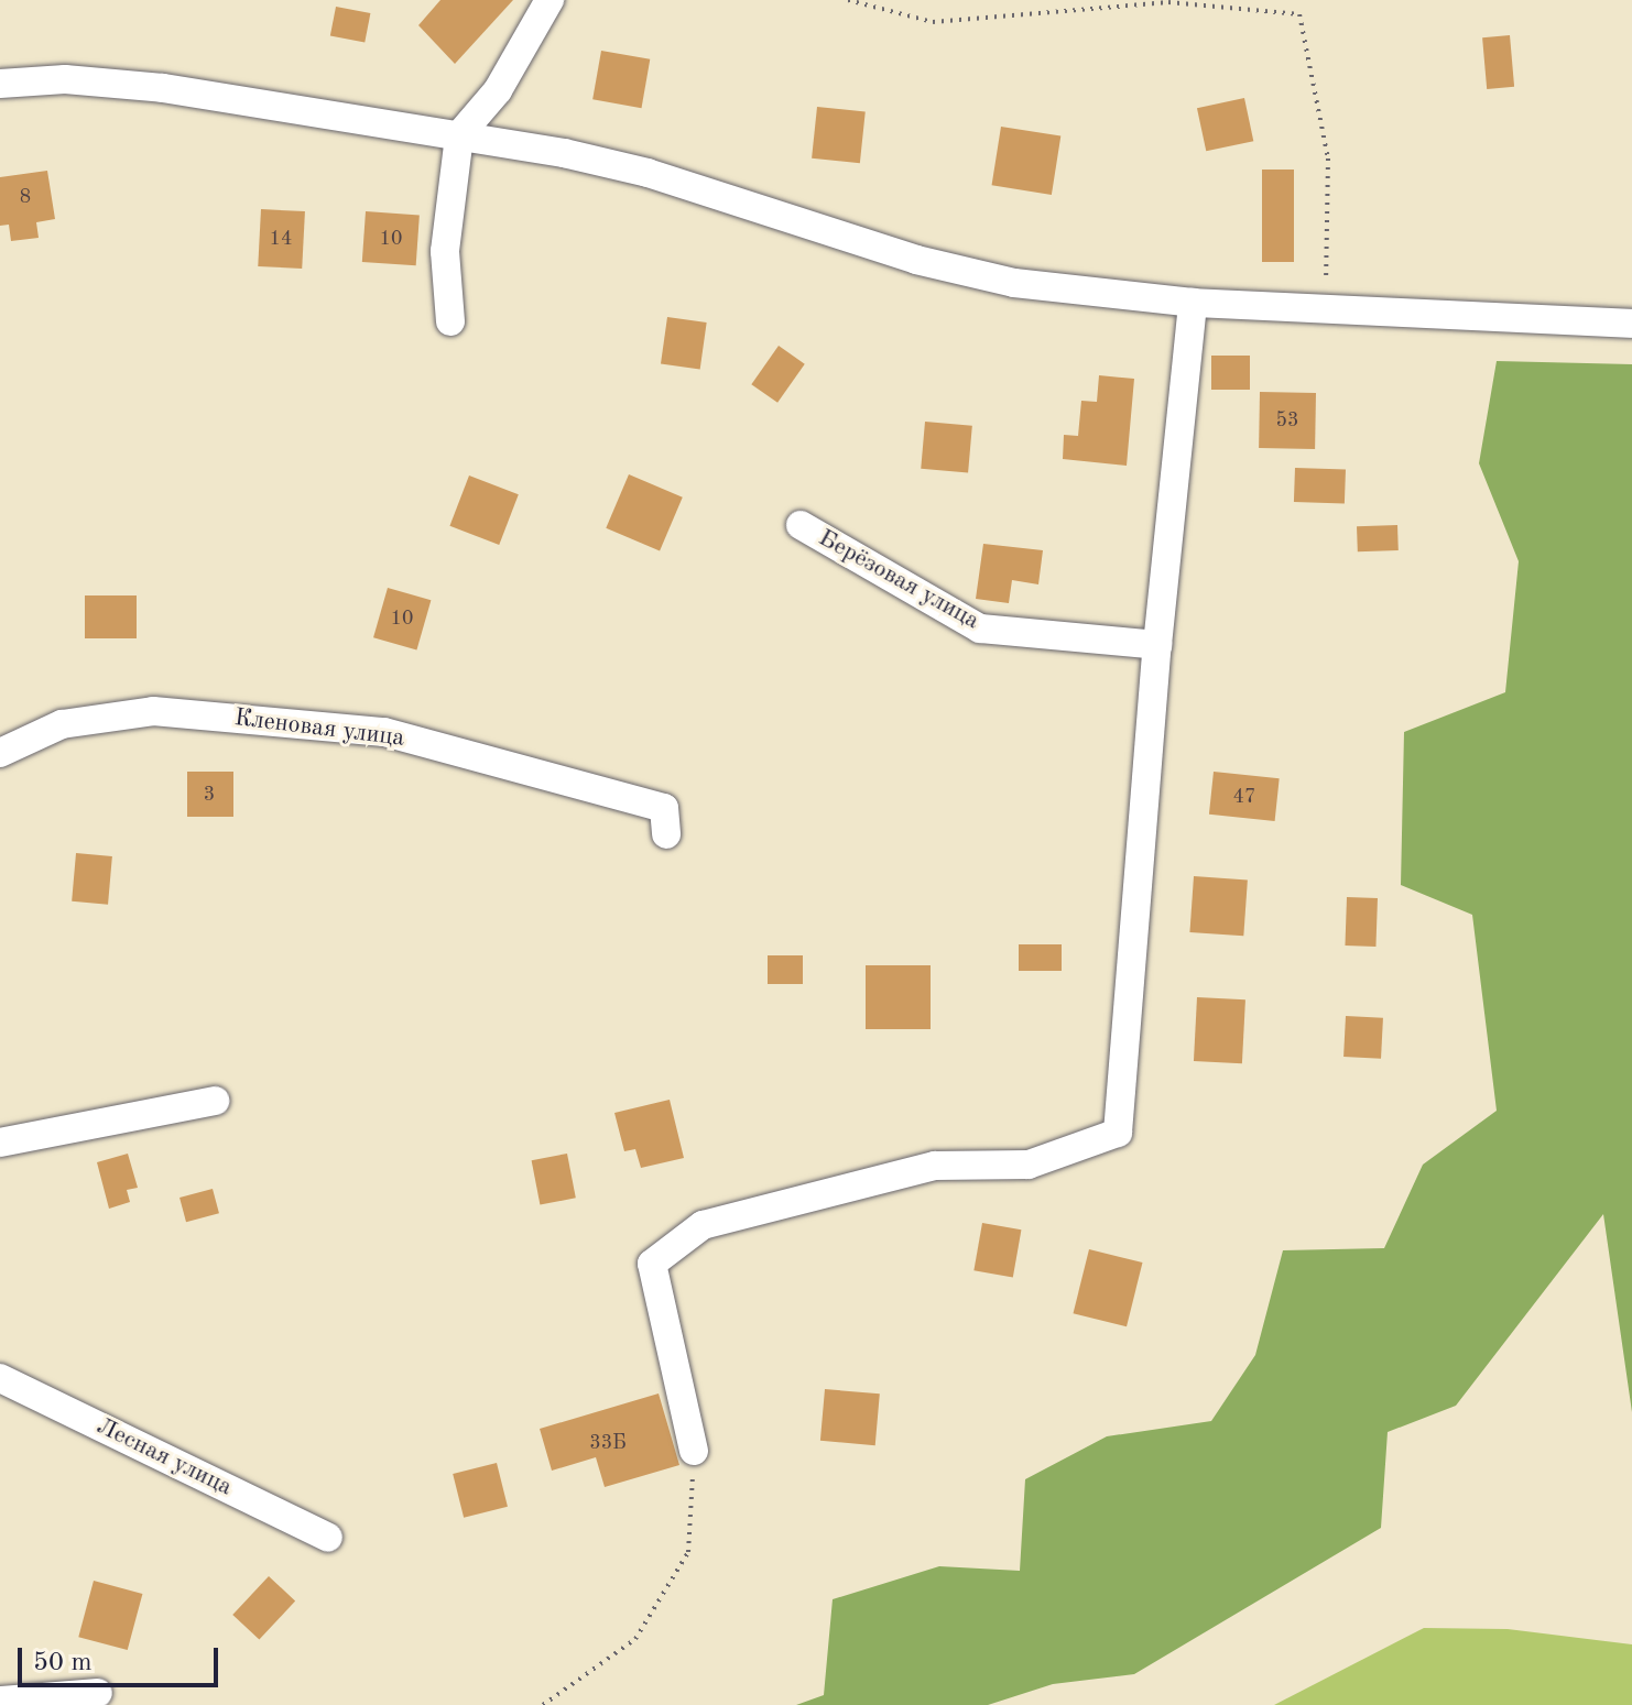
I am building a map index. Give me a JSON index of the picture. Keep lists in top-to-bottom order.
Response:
{
  "streets": {
    "street": ["Берёзовая улица", "Кленовая улица", "Лесная улица"]
  },
  "house_numbers": [
    "8",
    "14",
    "10",
    "53",
    "10",
    "3",
    "47",
    "33Б"
  ],
  "scale_bar": "50 m"
}
